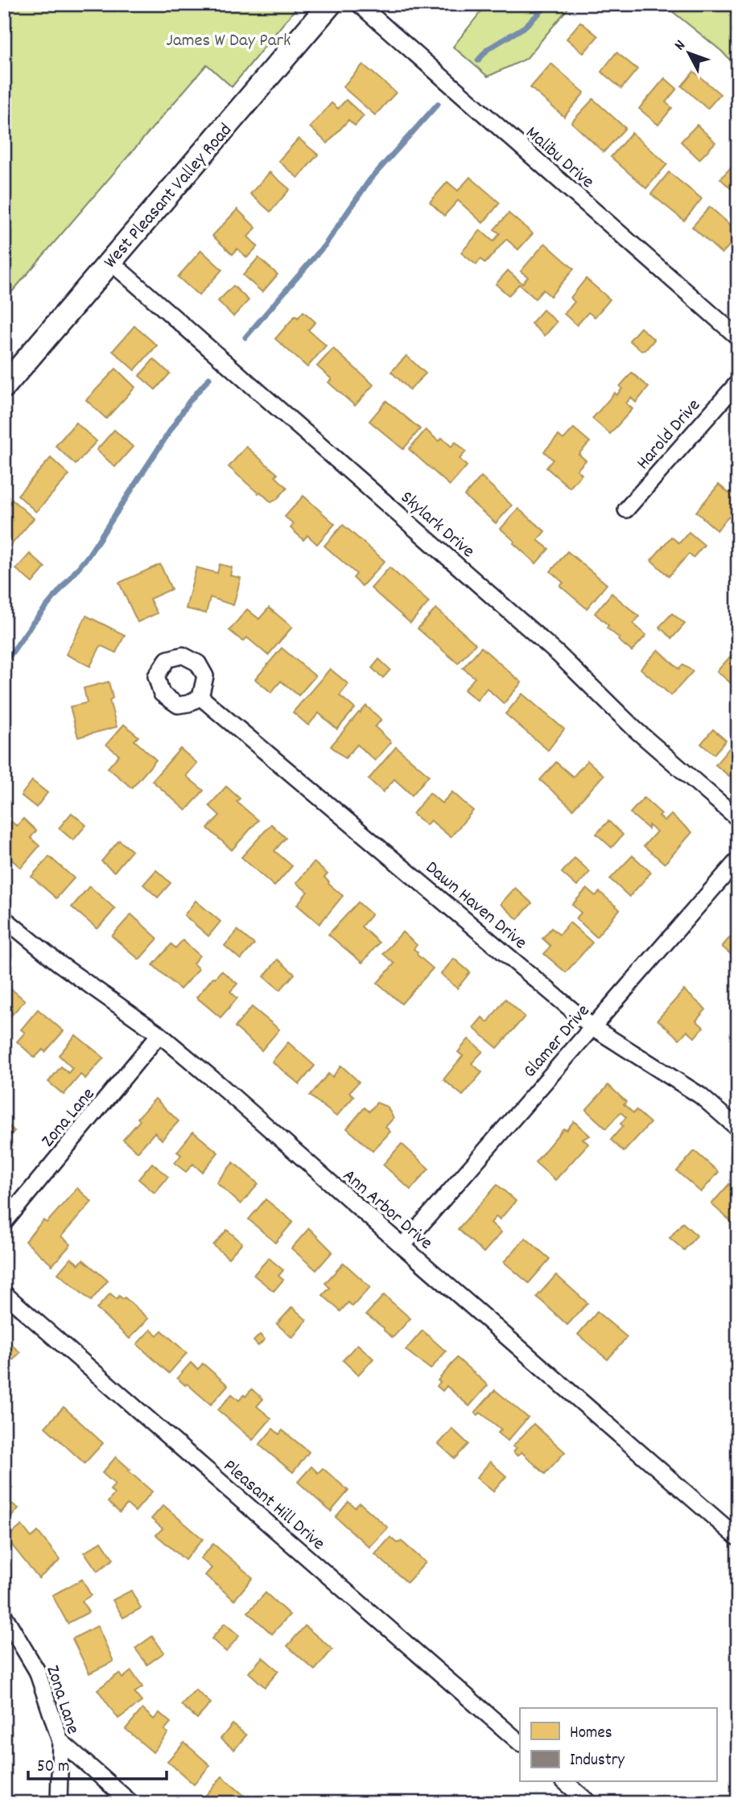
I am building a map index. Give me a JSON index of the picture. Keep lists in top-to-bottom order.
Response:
{
  "streets": {
    "main road": ["West Pleasant Valley Road"],
    "street": [
      "Malibu Drive",
      "Harold Drive",
      "Skylark Drive",
      "Dawn Haven Drive",
      "Glamer Drive",
      "Zona Lane",
      "Ann Arbor Drive",
      "Pleasant Hill Drive"
    ]
  },
  "crossings": [
    ["West Pleasant Valley Road", "Skylark Drive"],
    ["Dawn Haven Drive", "Glamer Drive"],
    ["Glamer Drive", "Ann Arbor Drive"],
    ["Zona Lane", "Ann Arbor Drive"]
  ],
  "parks": ["James W Day Park"],
  "legend": ["Homes", "Industry"],
  "scale_bar": "50 m",
  "north": "top left"
}
